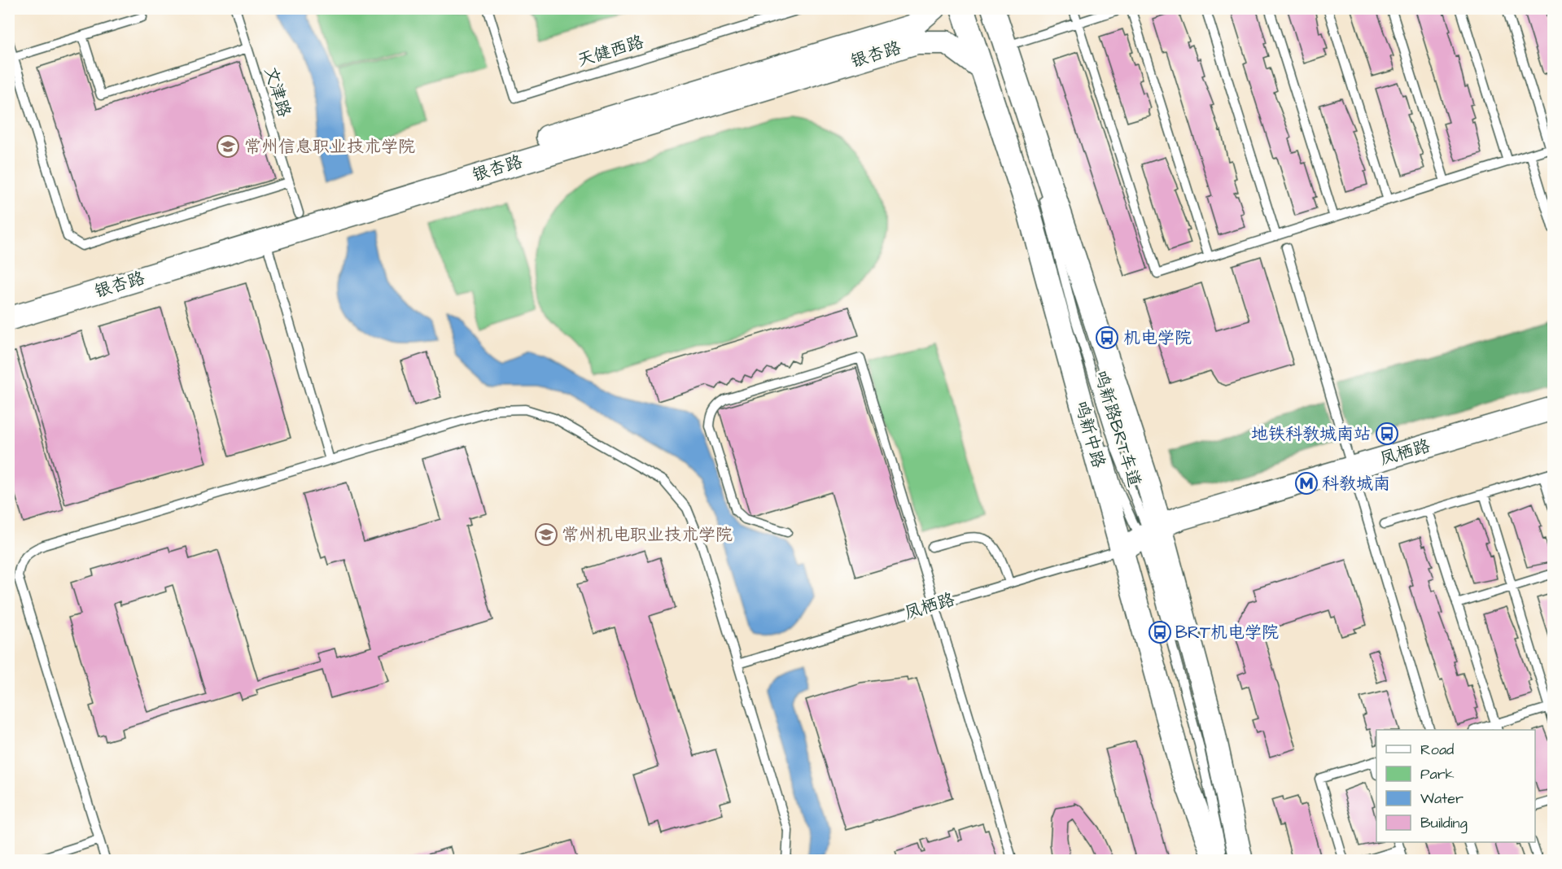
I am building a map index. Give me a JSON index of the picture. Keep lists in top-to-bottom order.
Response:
{
  "streets": {
    "main road": ["银杏路", "鸣新中路", "凤栖路"],
    "lane": ["天健西路", "文津路", "鸣新路BRT车道"]
  },
  "crossings": [
    ["银杏路", "文津路"],
    ["银杏路", "鸣新中路"],
    ["鸣新路BRT车道", "鸣新中路"],
    ["鸣新路BRT车道", "凤栖路"],
    ["鸣新中路", "凤栖路"]
  ],
  "places": {
    "school or university": ["常州信息职业技术学院", "常州机电职业技术学院"],
    "bus stop": ["机电学院", "地铁科教城南站", "BRT机电学院"],
    "metro station": ["科教城南"]
  },
  "legend": [
    "Road",
    "Park",
    "Water",
    "Building"
  ]
}
